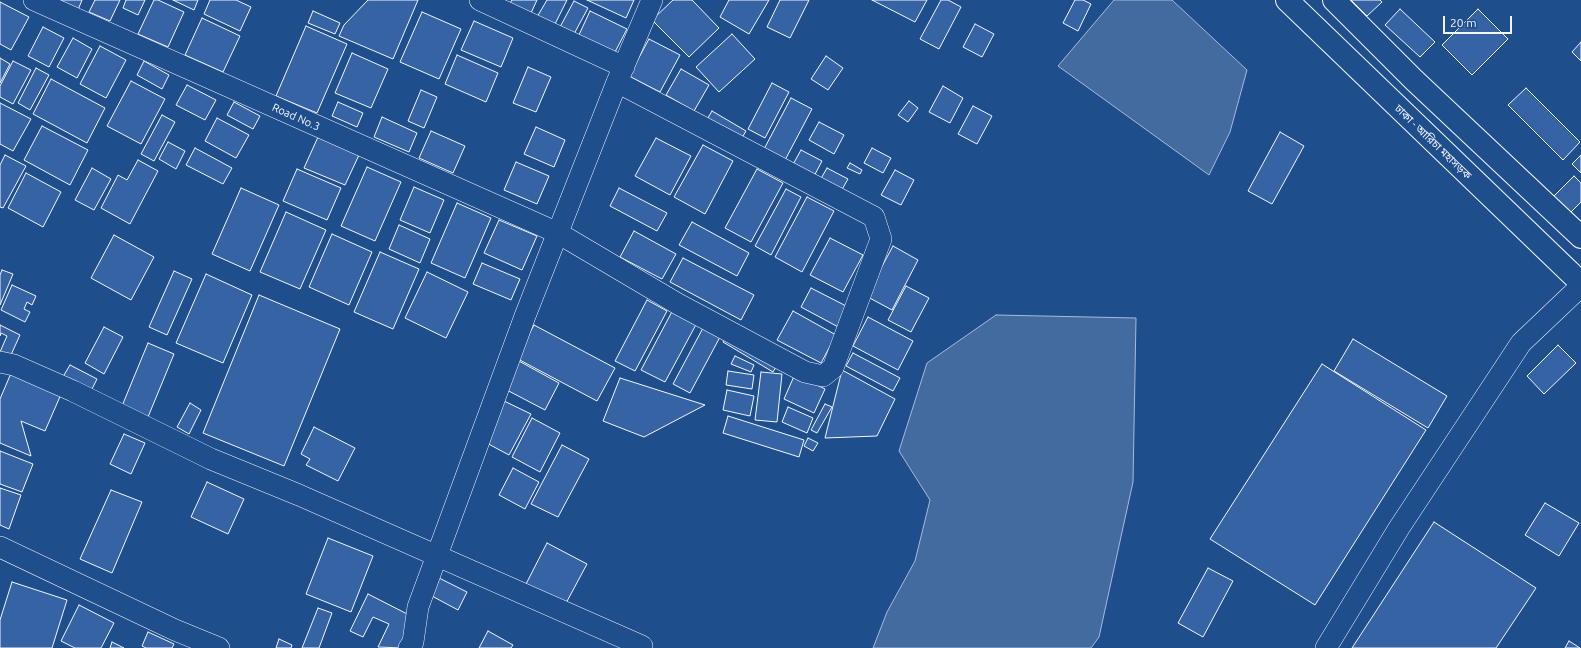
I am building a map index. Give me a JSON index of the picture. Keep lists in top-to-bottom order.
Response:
{
  "streets": {
    "highway": ["ঢাকা - আরিচা মহাসড়ক"],
    "street": ["Road No.3"]
  },
  "scale_bar": "20 m"
}
